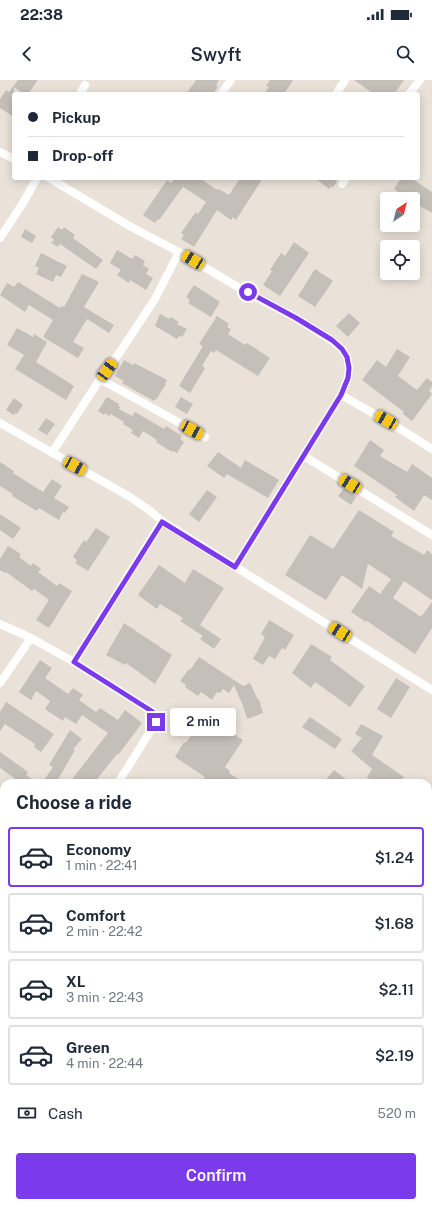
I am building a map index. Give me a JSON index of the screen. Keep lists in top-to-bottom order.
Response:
{
  "north": "top right",
  "page": {
    "status": "22:38",
    "header": "Swyft",
    "banner": ["Pickup", "Drop-off"],
    "bubble": "2 min",
    "heading": "Choose a ride",
    "list": [
      {
        "name": "Economy",
        "note": "1 min · 22:41",
        "value": "$1.24"
      },
      {
        "name": "Comfort",
        "note": "2 min · 22:42",
        "value": "$1.68"
      },
      {
        "name": "XL",
        "note": "3 min · 22:43",
        "value": "$2.11"
      },
      {
        "name": "Green",
        "note": "4 min · 22:44",
        "value": "$2.19"
      }
    ],
    "pay": ["Cash", "520 m"],
    "buttons": "Confirm"
  }
}
